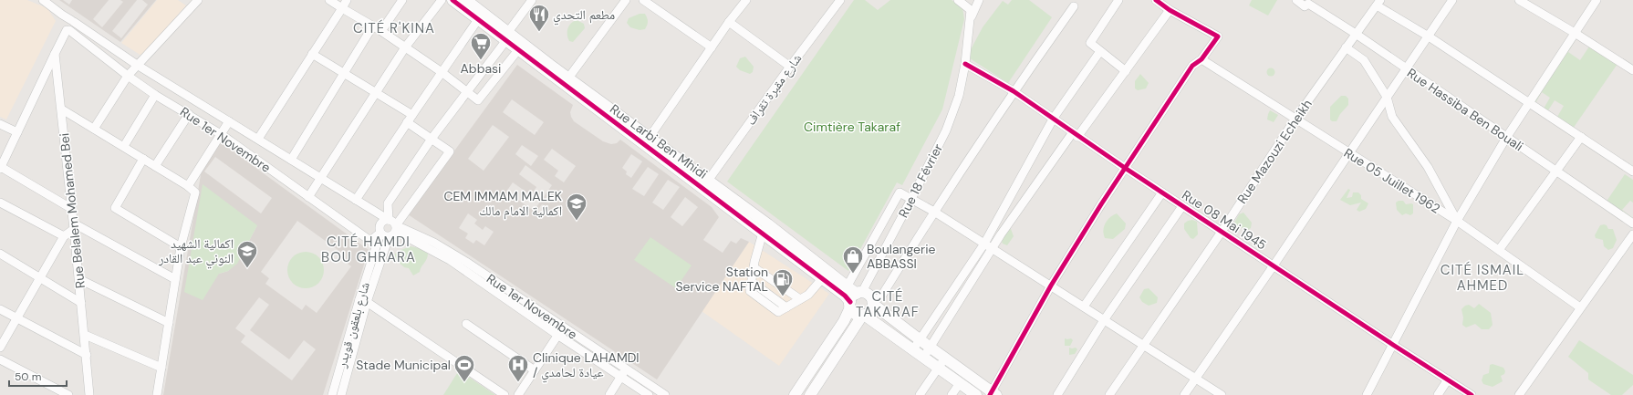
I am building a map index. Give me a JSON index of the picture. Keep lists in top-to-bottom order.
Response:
{
  "streets": {
    "street": [
      "شارع مقبرة تقراف",
      "Rue Hassiba Ben Bouali",
      "Rue 1er Novembre",
      "Rue Larbi Ben Mhidi",
      "Rue Mazouzi Echeikh",
      "Rue 18 Février",
      "Rue 05 Juillet 1962",
      "Rue Belalem Mohamed Bei",
      "Rue 08 Mai 1945",
      "شارع بلعقون قويدر"
    ]
  },
  "crossings": [
    ["شارع مقبرة تقراف", "Rue Larbi Ben Mhidi"],
    ["Rue Hassiba Ben Bouali", "Rue Mazouzi Echeikh"],
    ["Rue 1er Novembre", "شارع بلعقون قويدر"],
    ["Rue Larbi Ben Mhidi", "Rue 18 Février"],
    ["Rue Mazouzi Echeikh", "Rue 05 Juillet 1962"],
    ["Rue Mazouzi Echeikh", "Rue 08 Mai 1945"],
    ["Rue 18 Février", "Rue 08 Mai 1945"]
  ],
  "districts": [
    "CITÉ R'KINA",
    "CITÉ HAMDI BOU GHRARA",
    "CITÉ ISMAIL AHMED",
    "CITÉ TAKARAF"
  ],
  "parks": ["Cimtière Takaraf"],
  "places": {
    "restaurant": ["مطعم التحدي"],
    "supermarket": ["Abbasi"],
    "school or university": ["CEM IMMAM MALEK اكمالية الامام مالك", "اكمالية الشهيد النوني عبد القادر"],
    "shop": ["Boulangerie ABBASSI"],
    "fuel station": ["Station Service NAFTAL"],
    "sports": ["Stade Municipal"],
    "hospital": ["Clinique LAHAMDI / عيادة لحامدي"]
  },
  "scale_bar": "50 m"
}
